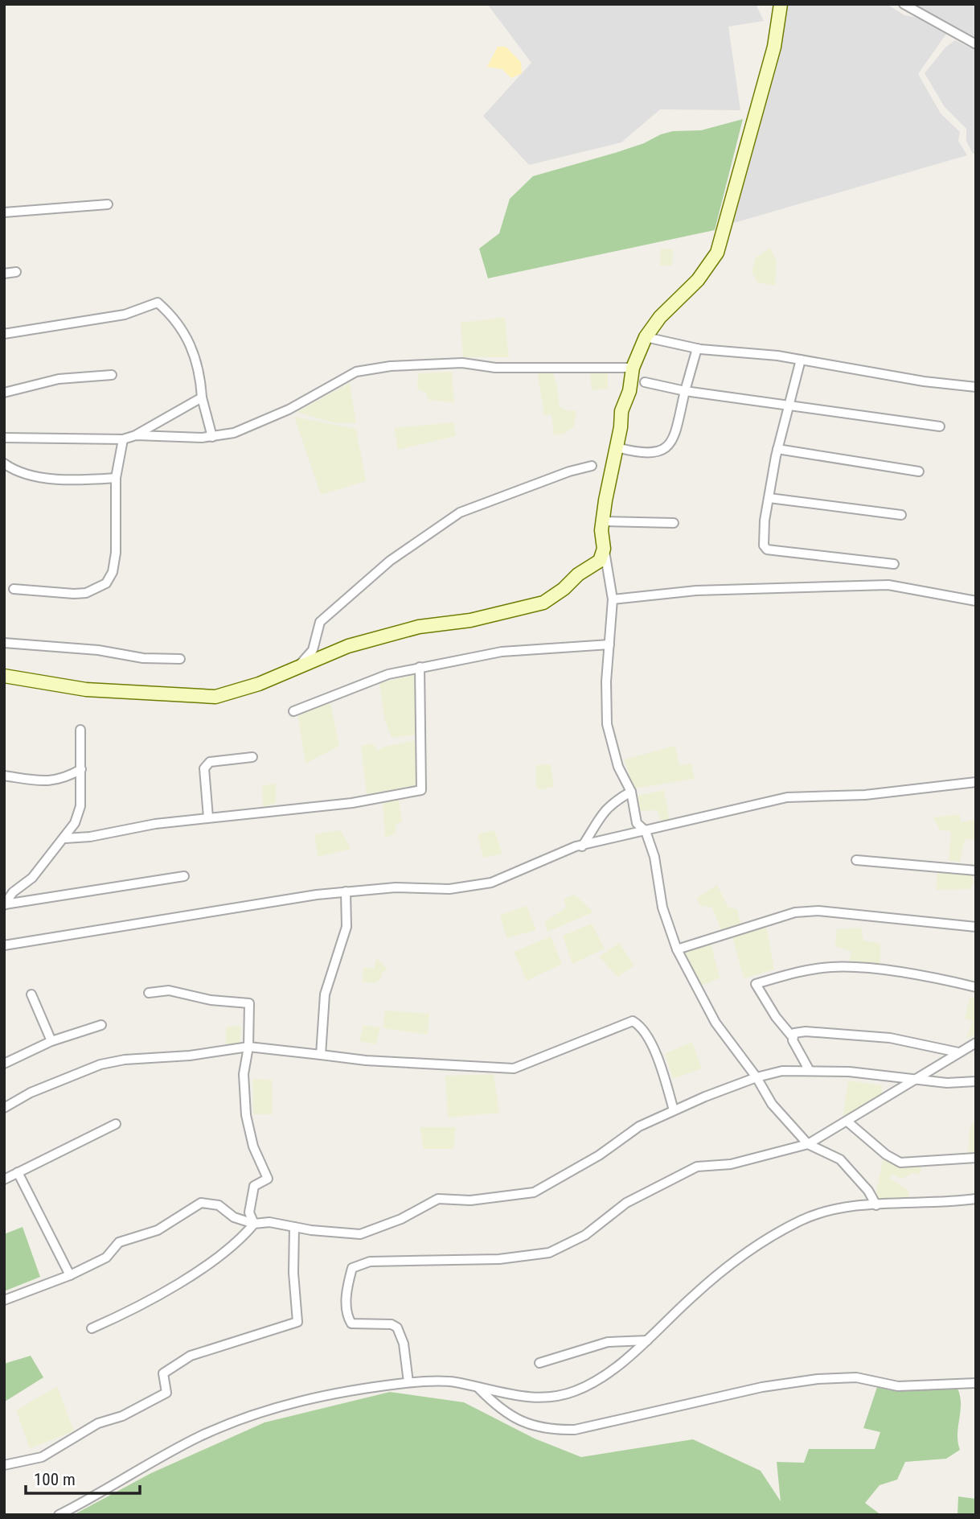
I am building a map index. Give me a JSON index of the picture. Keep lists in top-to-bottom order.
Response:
{
  "scale_bar": "100 m"
}
